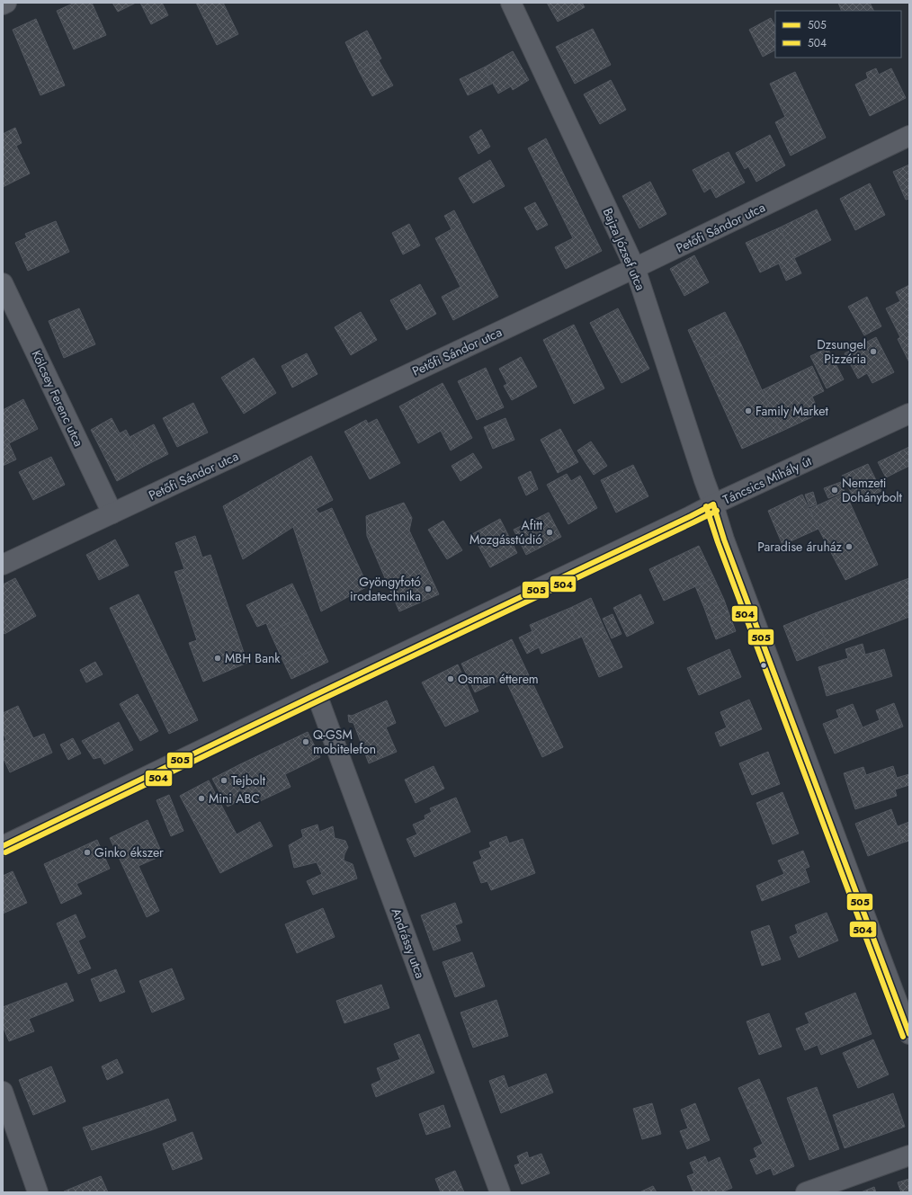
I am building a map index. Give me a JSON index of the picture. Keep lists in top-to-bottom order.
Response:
{
  "streets": {
    "street": [
      "Petőfi Sándor utca",
      "Bajza József utca",
      "Kölcsey Ferenc utca",
      "Táncsics Mihály út",
      "Andrássy utca"
    ]
  },
  "crossings": [
    ["Petőfi Sándor utca", "Bajza József utca"],
    ["Petőfi Sándor utca", "Kölcsey Ferenc utca"],
    ["Bajza József utca", "Táncsics Mihály út"],
    ["Táncsics Mihály út", "Andrássy utca"]
  ],
  "places": [
    "Dzsungel Pizzéria",
    "Family Market",
    "Nemzeti Dohánybolt",
    "Afitt Mozgásstúdió",
    "Paradise áruház",
    "Gyöngyfotó irodatechnika",
    "MBH Bank",
    "Osman étterem",
    "Q-GSM mobitelefon",
    "Tejbolt",
    "Mini ABC",
    "Ginko ékszer"
  ],
  "lines": ["transit line 505", "transit line 504"],
  "legend": ["505", "504"]
}
